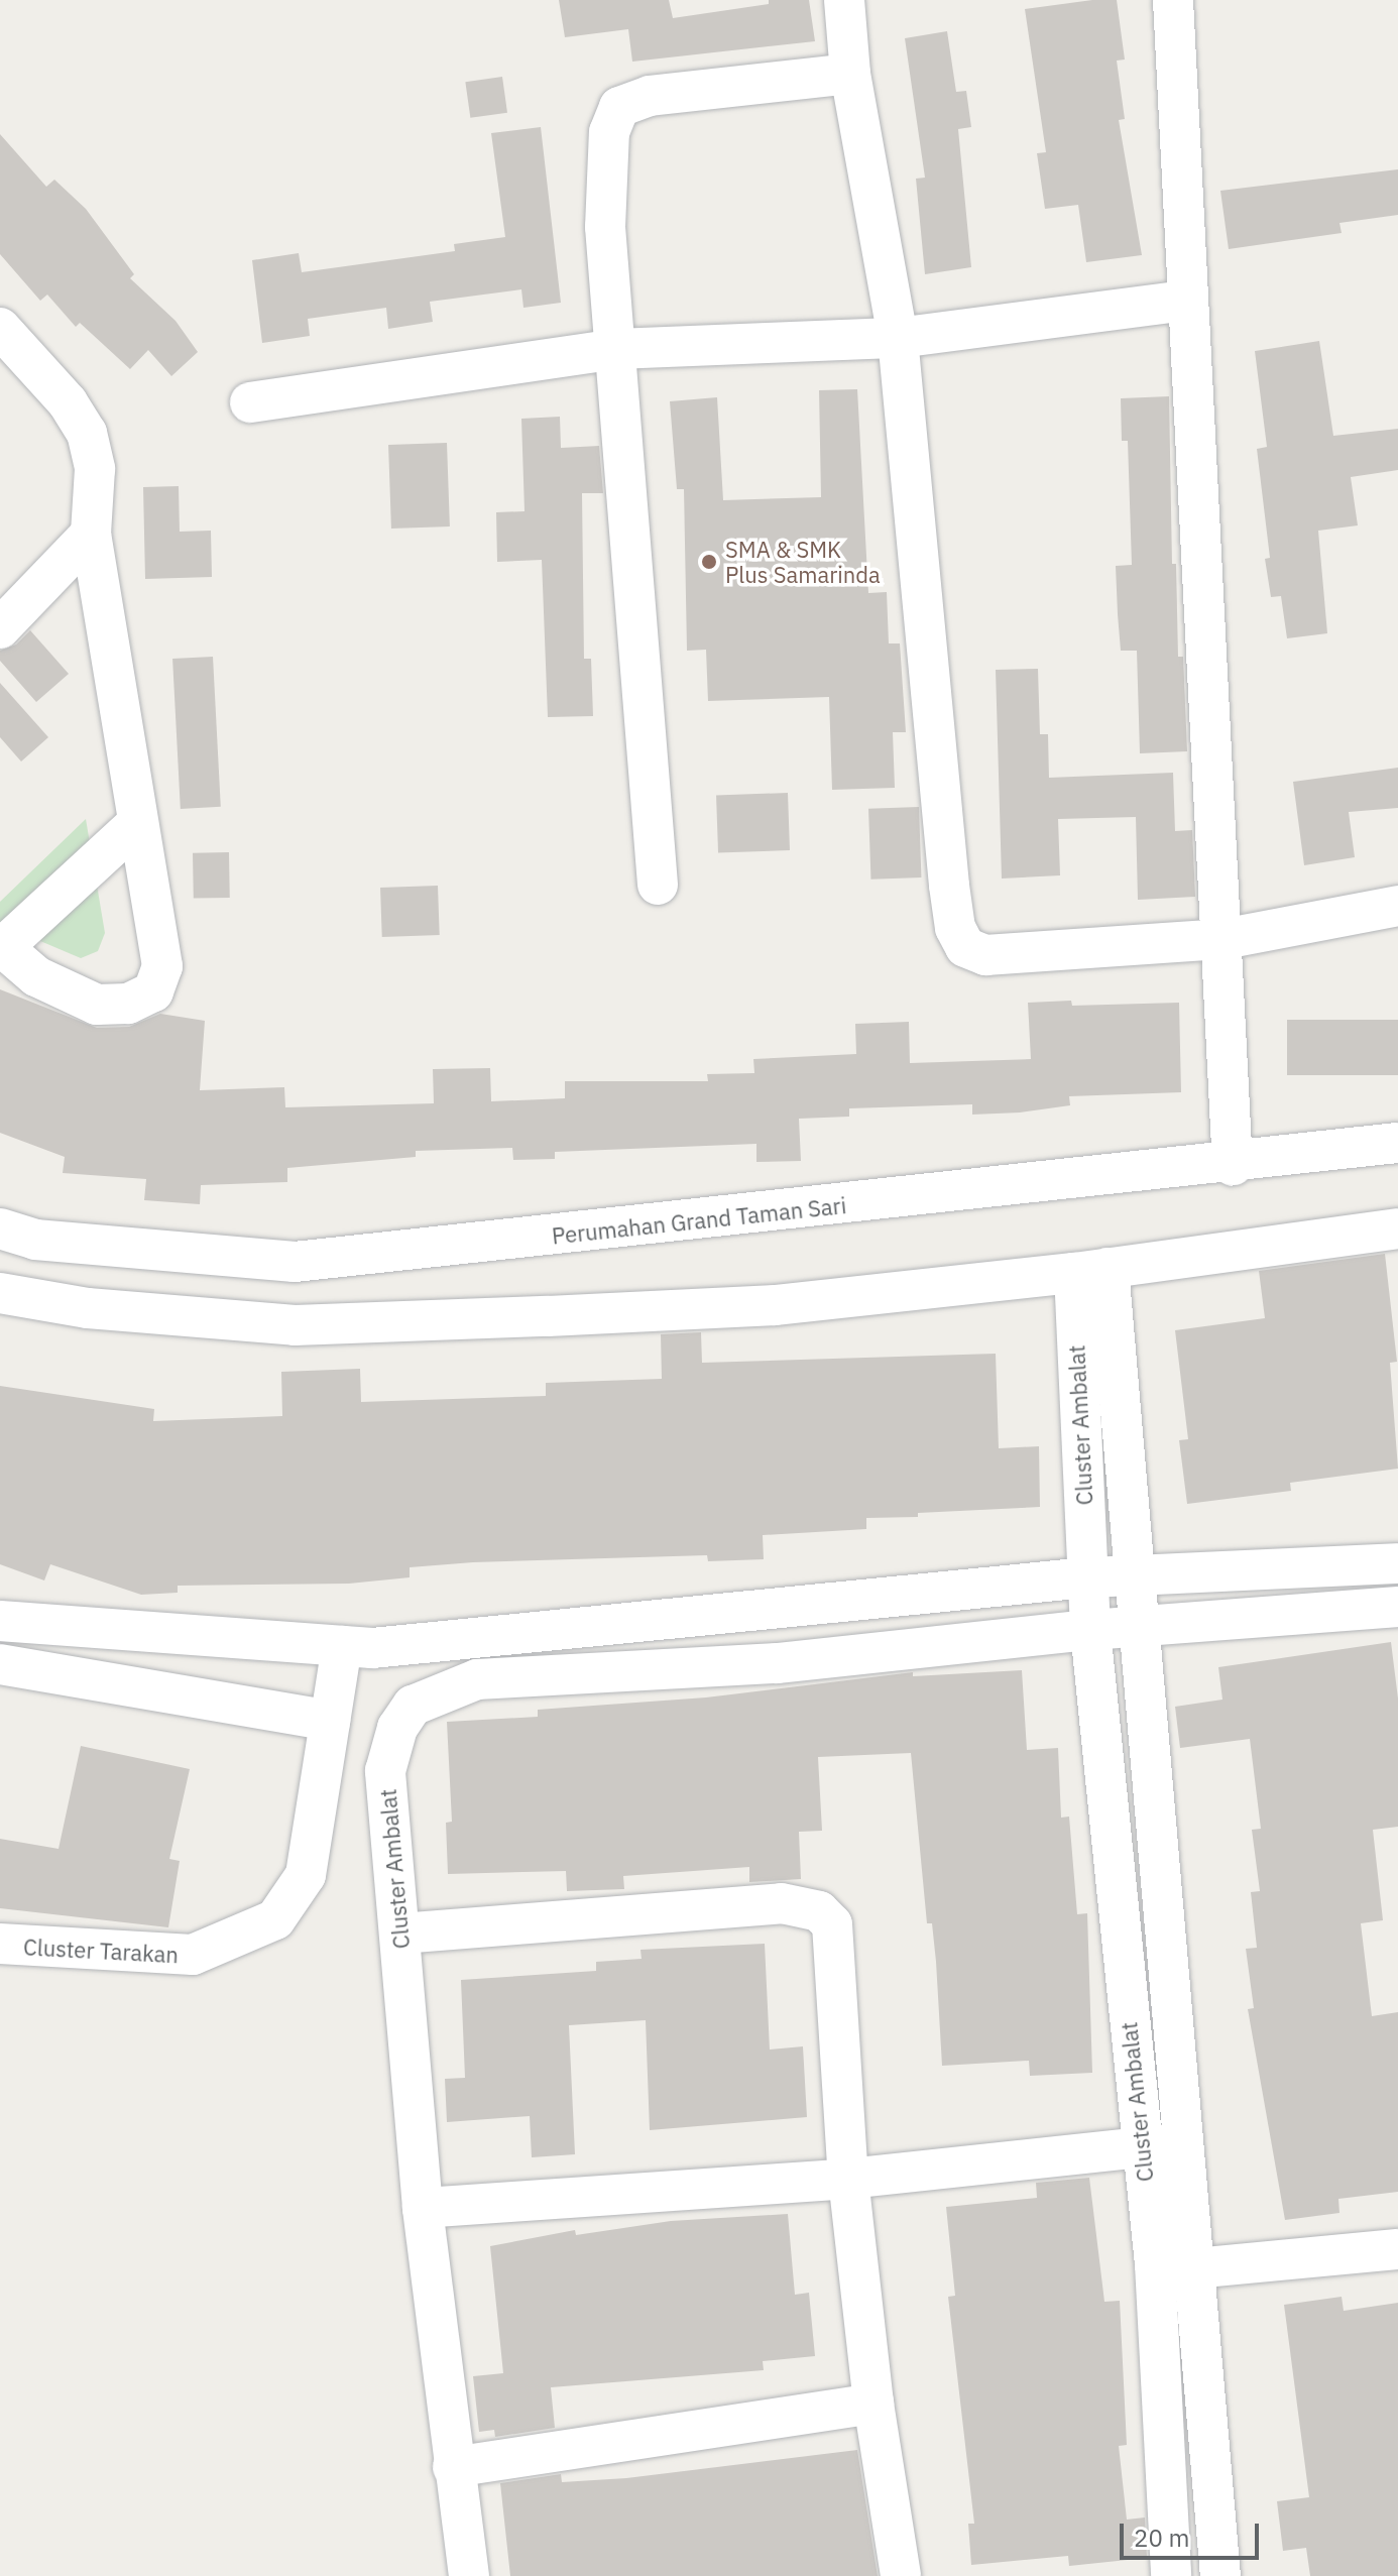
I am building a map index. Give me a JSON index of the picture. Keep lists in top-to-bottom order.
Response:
{
  "streets": {
    "street": ["Perumahan Grand Taman Sari", "Cluster Ambalat", "Cluster Tarakan"]
  },
  "places": ["SMA & SMK Plus Samarinda"],
  "scale_bar": "20 m"
}
